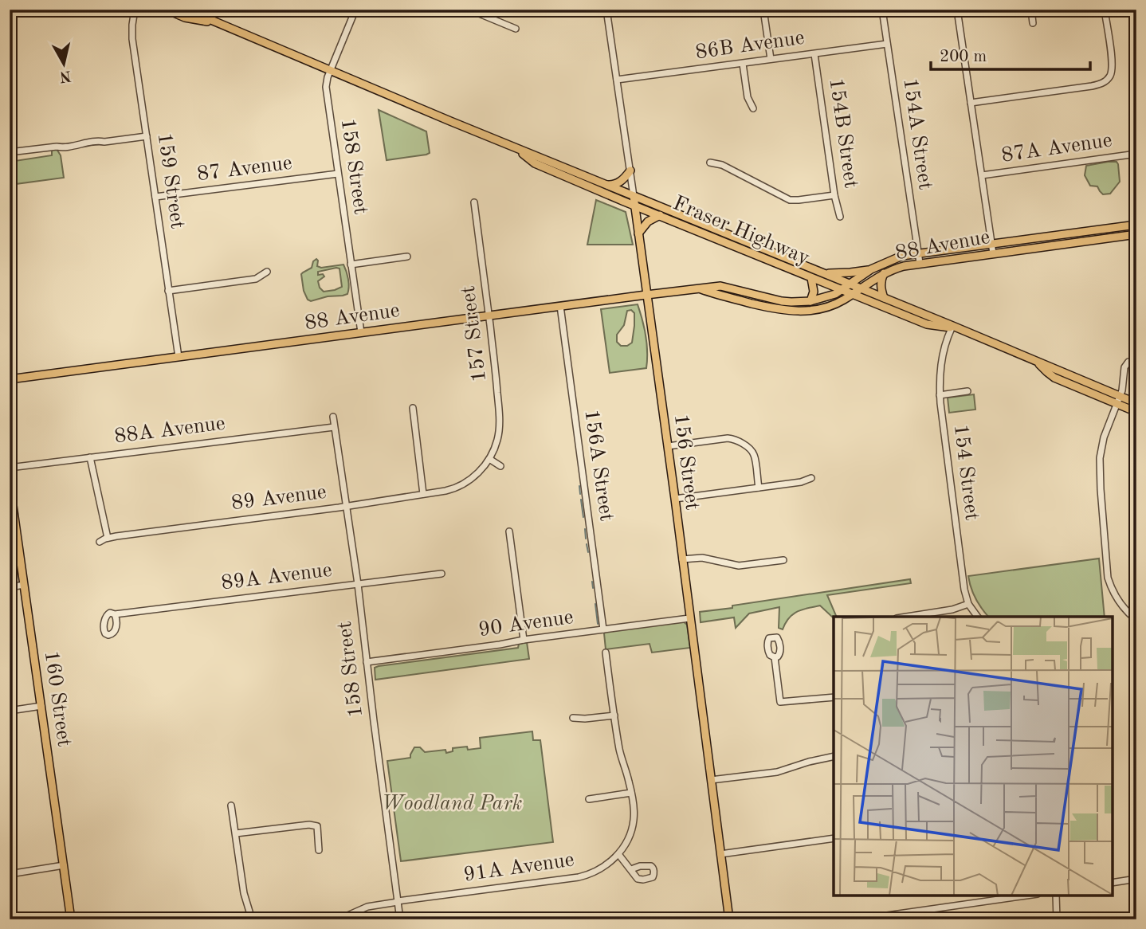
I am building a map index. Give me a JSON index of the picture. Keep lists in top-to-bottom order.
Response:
{
  "streets": {
    "main road": [
      "Fraser Highway",
      "88 Avenue",
      "156 Street",
      "160 Street"
    ],
    "street": [
      "86B Avenue",
      "154B Street",
      "154A Street",
      "87A Avenue",
      "158 Street",
      "87 Avenue",
      "159 Street",
      "157 Street",
      "88A Avenue",
      "156A Street",
      "154 Street",
      "89 Avenue",
      "89A Avenue",
      "90 Avenue",
      "91A Avenue"
    ]
  },
  "crossings": [
    ["86B Avenue", "154B Street"],
    ["86B Avenue", "154A Street"],
    ["86B Avenue", "156 Street"],
    ["154A Street", "88 Avenue"],
    ["158 Street", "87 Avenue"],
    ["158 Street", "Fraser Highway"],
    ["158 Street", "88 Avenue"],
    ["158 Street", "88A Avenue"],
    ["158 Street", "89 Avenue"],
    ["158 Street", "89A Avenue"],
    ["158 Street", "90 Avenue"],
    ["158 Street", "91A Avenue"],
    ["87 Avenue", "159 Street"],
    ["159 Street", "88 Avenue"],
    ["Fraser Highway", "88 Avenue"],
    ["Fraser Highway", "156 Street"],
    ["Fraser Highway", "154 Street"],
    ["88 Avenue", "157 Street"],
    ["88 Avenue", "156 Street"],
    ["88 Avenue", "156A Street"],
    ["157 Street", "89 Avenue"],
    ["156 Street", "90 Avenue"],
    ["156A Street", "90 Avenue"]
  ],
  "parks": ["Woodland Park"],
  "scale_bar": "200 m",
  "north": "bottom"
}
